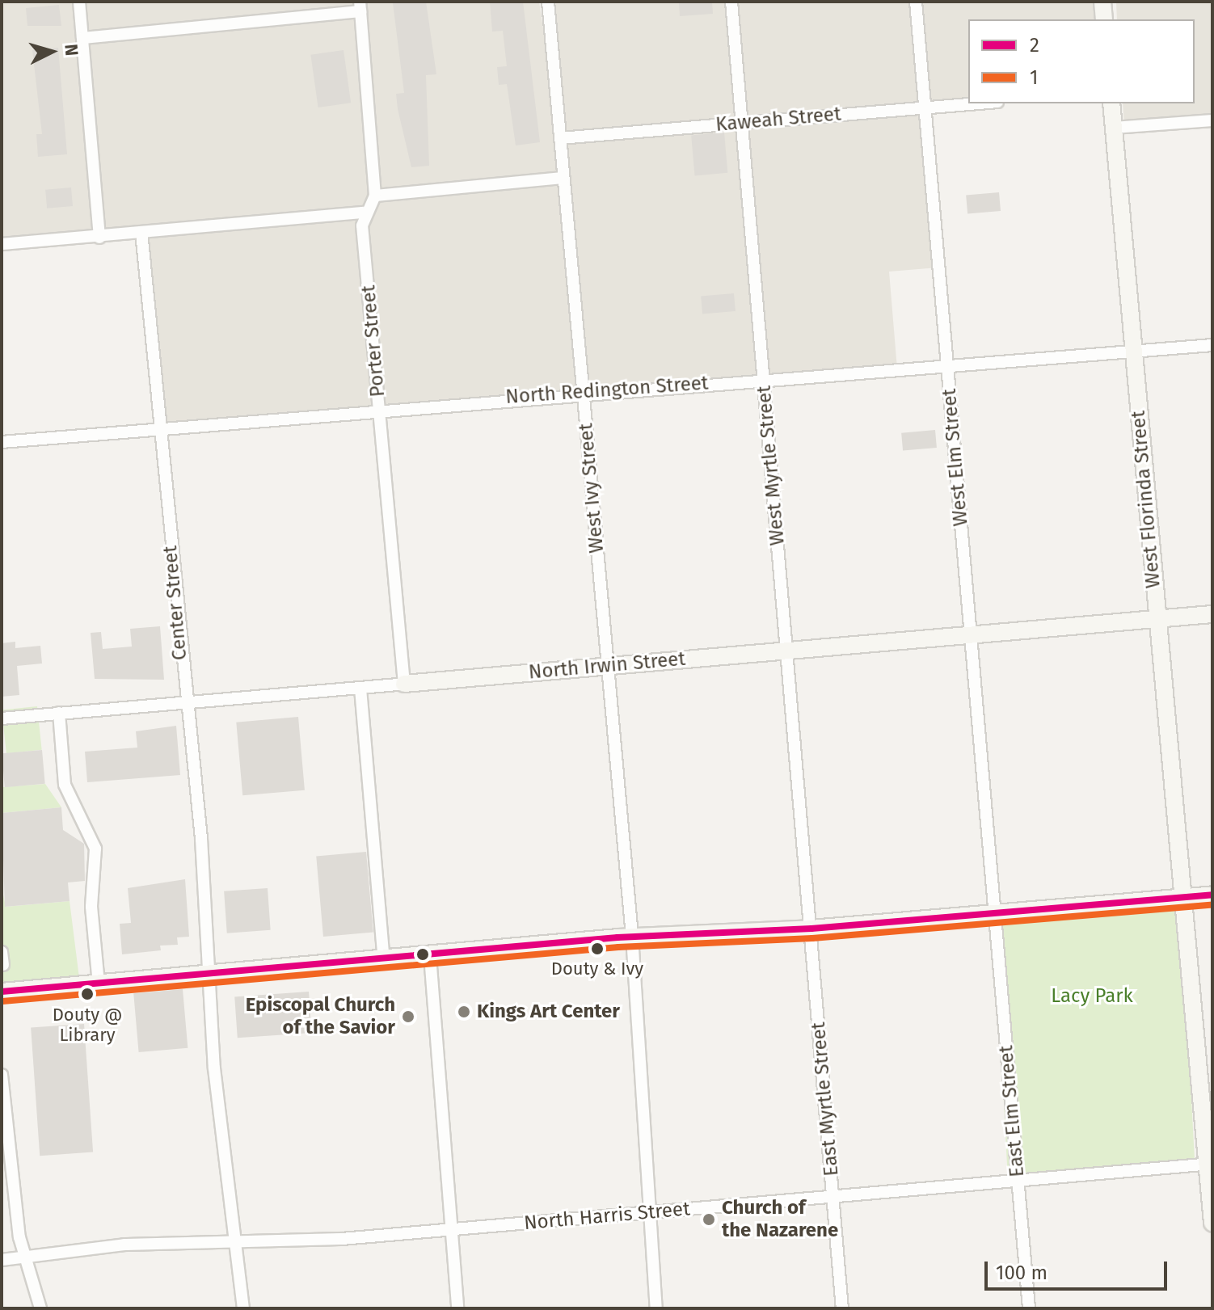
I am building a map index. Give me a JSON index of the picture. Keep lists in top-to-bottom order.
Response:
{
  "streets": {
    "street": [
      "Kaweah Street",
      "Porter Street",
      "North Redington Street",
      "West Elm Street",
      "West Myrtle Street",
      "West Ivy Street",
      "West Florinda Street",
      "Center Street",
      "North Irwin Street",
      "East Myrtle Street",
      "East Elm Street",
      "North Harris Street"
    ]
  },
  "crossings": [
    ["Kaweah Street", "West Elm Street"],
    ["Kaweah Street", "West Myrtle Street"],
    ["Kaweah Street", "West Ivy Street"],
    ["Porter Street", "North Redington Street"],
    ["Porter Street", "North Irwin Street"],
    ["North Redington Street", "West Elm Street"],
    ["North Redington Street", "West Myrtle Street"],
    ["North Redington Street", "West Ivy Street"],
    ["North Redington Street", "West Florinda Street"],
    ["North Redington Street", "Center Street"],
    ["West Elm Street", "North Irwin Street"],
    ["West Elm Street", "East Elm Street"],
    ["West Myrtle Street", "North Irwin Street"],
    ["West Myrtle Street", "East Myrtle Street"],
    ["West Ivy Street", "North Irwin Street"],
    ["West Ivy Street", "North Harris Street"],
    ["West Florinda Street", "North Irwin Street"],
    ["West Florinda Street", "North Harris Street"],
    ["Center Street", "North Irwin Street"],
    ["Center Street", "North Harris Street"],
    ["East Myrtle Street", "North Harris Street"],
    ["East Elm Street", "North Harris Street"]
  ],
  "parks": ["Lacy Park"],
  "places": [
    "Douty & Ivy",
    "Douty @ Library",
    "Kings Art Center",
    "Episcopal Church of the Savior",
    "Church of the Nazarene"
  ],
  "lines": ["transit line 2", "transit line 1"],
  "legend": ["2", "1"],
  "scale_bar": "100 m",
  "north": "right"
}
